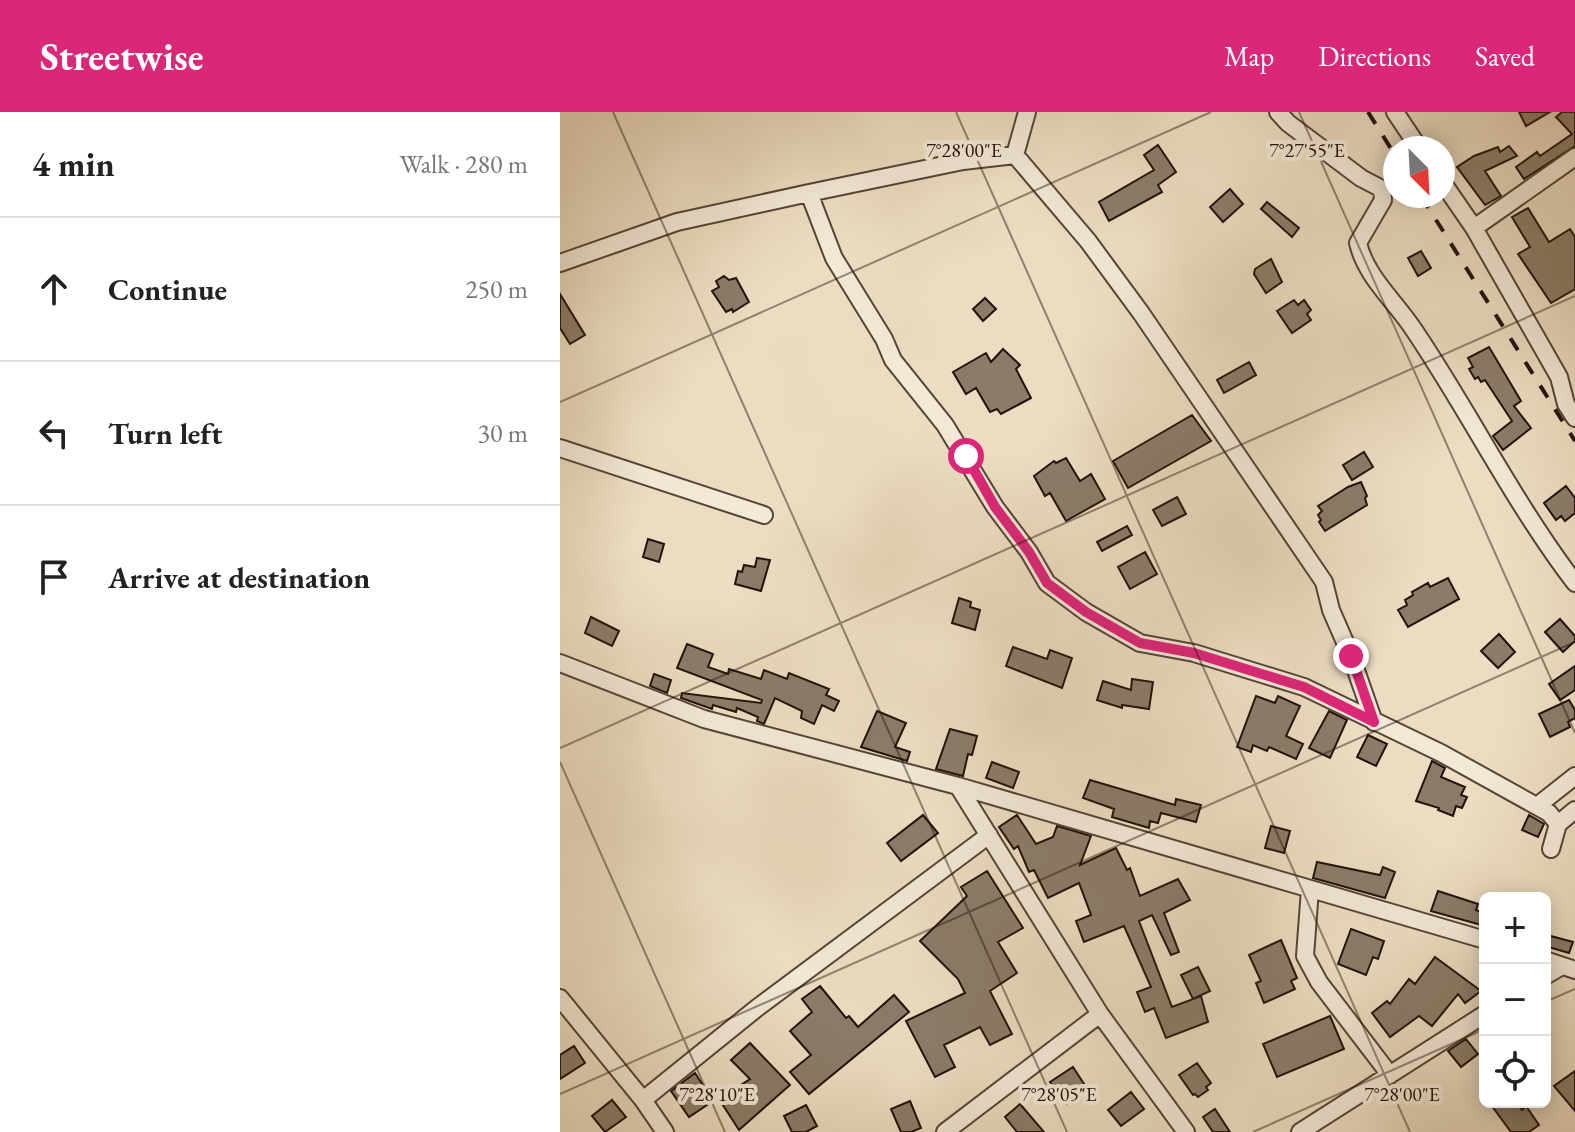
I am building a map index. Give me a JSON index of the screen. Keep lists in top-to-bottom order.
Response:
{
  "north": "bottom right",
  "page": {
    "header": "Streetwise",
    "nav": ["Map", "Directions", "Saved"],
    "heading": ["4 min", "Walk · 280 m"],
    "list": [
      ["Continue", "250 m"],
      ["Turn left", "30 m"],
      "Arrive at destination"
    ],
    "map_buttons": ["+", "−"]
  },
  "coordinates": [
    "7°28'00\"E",
    "7°27'55\"E",
    "7°28'10\"E",
    "7°28'05\"E"
  ]
}
